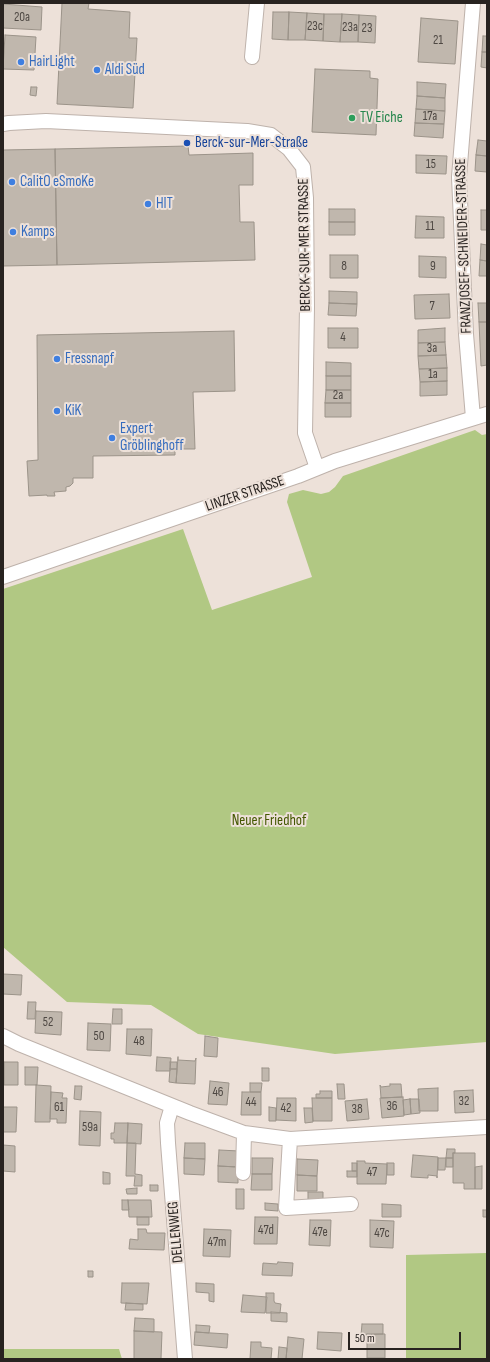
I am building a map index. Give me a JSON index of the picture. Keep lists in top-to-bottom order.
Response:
{
  "streets": {
    "street": [
      "BERCK-SUR-MER STRASSE",
      "FRANZJOSEF-SCHNEIDER-STRASSE",
      "LINZER STRASSE",
      "DELLENWEG"
    ]
  },
  "crossings": [
    ["BERCK-SUR-MER STRASSE", "LINZER STRASSE"],
    ["FRANZJOSEF-SCHNEIDER-STRASSE", "LINZER STRASSE"]
  ],
  "parks": ["Neuer Friedhof"],
  "places": [
    "HairLight",
    "Aldi Süd",
    "TV Eiche",
    "Berck-sur-Mer-Straße",
    "CalitO eSmoKe",
    "HIT",
    "Kamps",
    "Fressnapf",
    "KiK",
    "Expert Gröblinghoff"
  ],
  "house_numbers": [
    "20a",
    "23c",
    "23a",
    "23",
    "21",
    "17a",
    "15",
    "11",
    "8",
    "9",
    "7",
    "4",
    "3a",
    "1a",
    "2a",
    "52",
    "50",
    "48",
    "46",
    "32",
    "44",
    "36",
    "61",
    "42",
    "38",
    "59a",
    "47",
    "47d",
    "47e",
    "47c",
    "47m"
  ],
  "scale_bar": "50 m"
}
